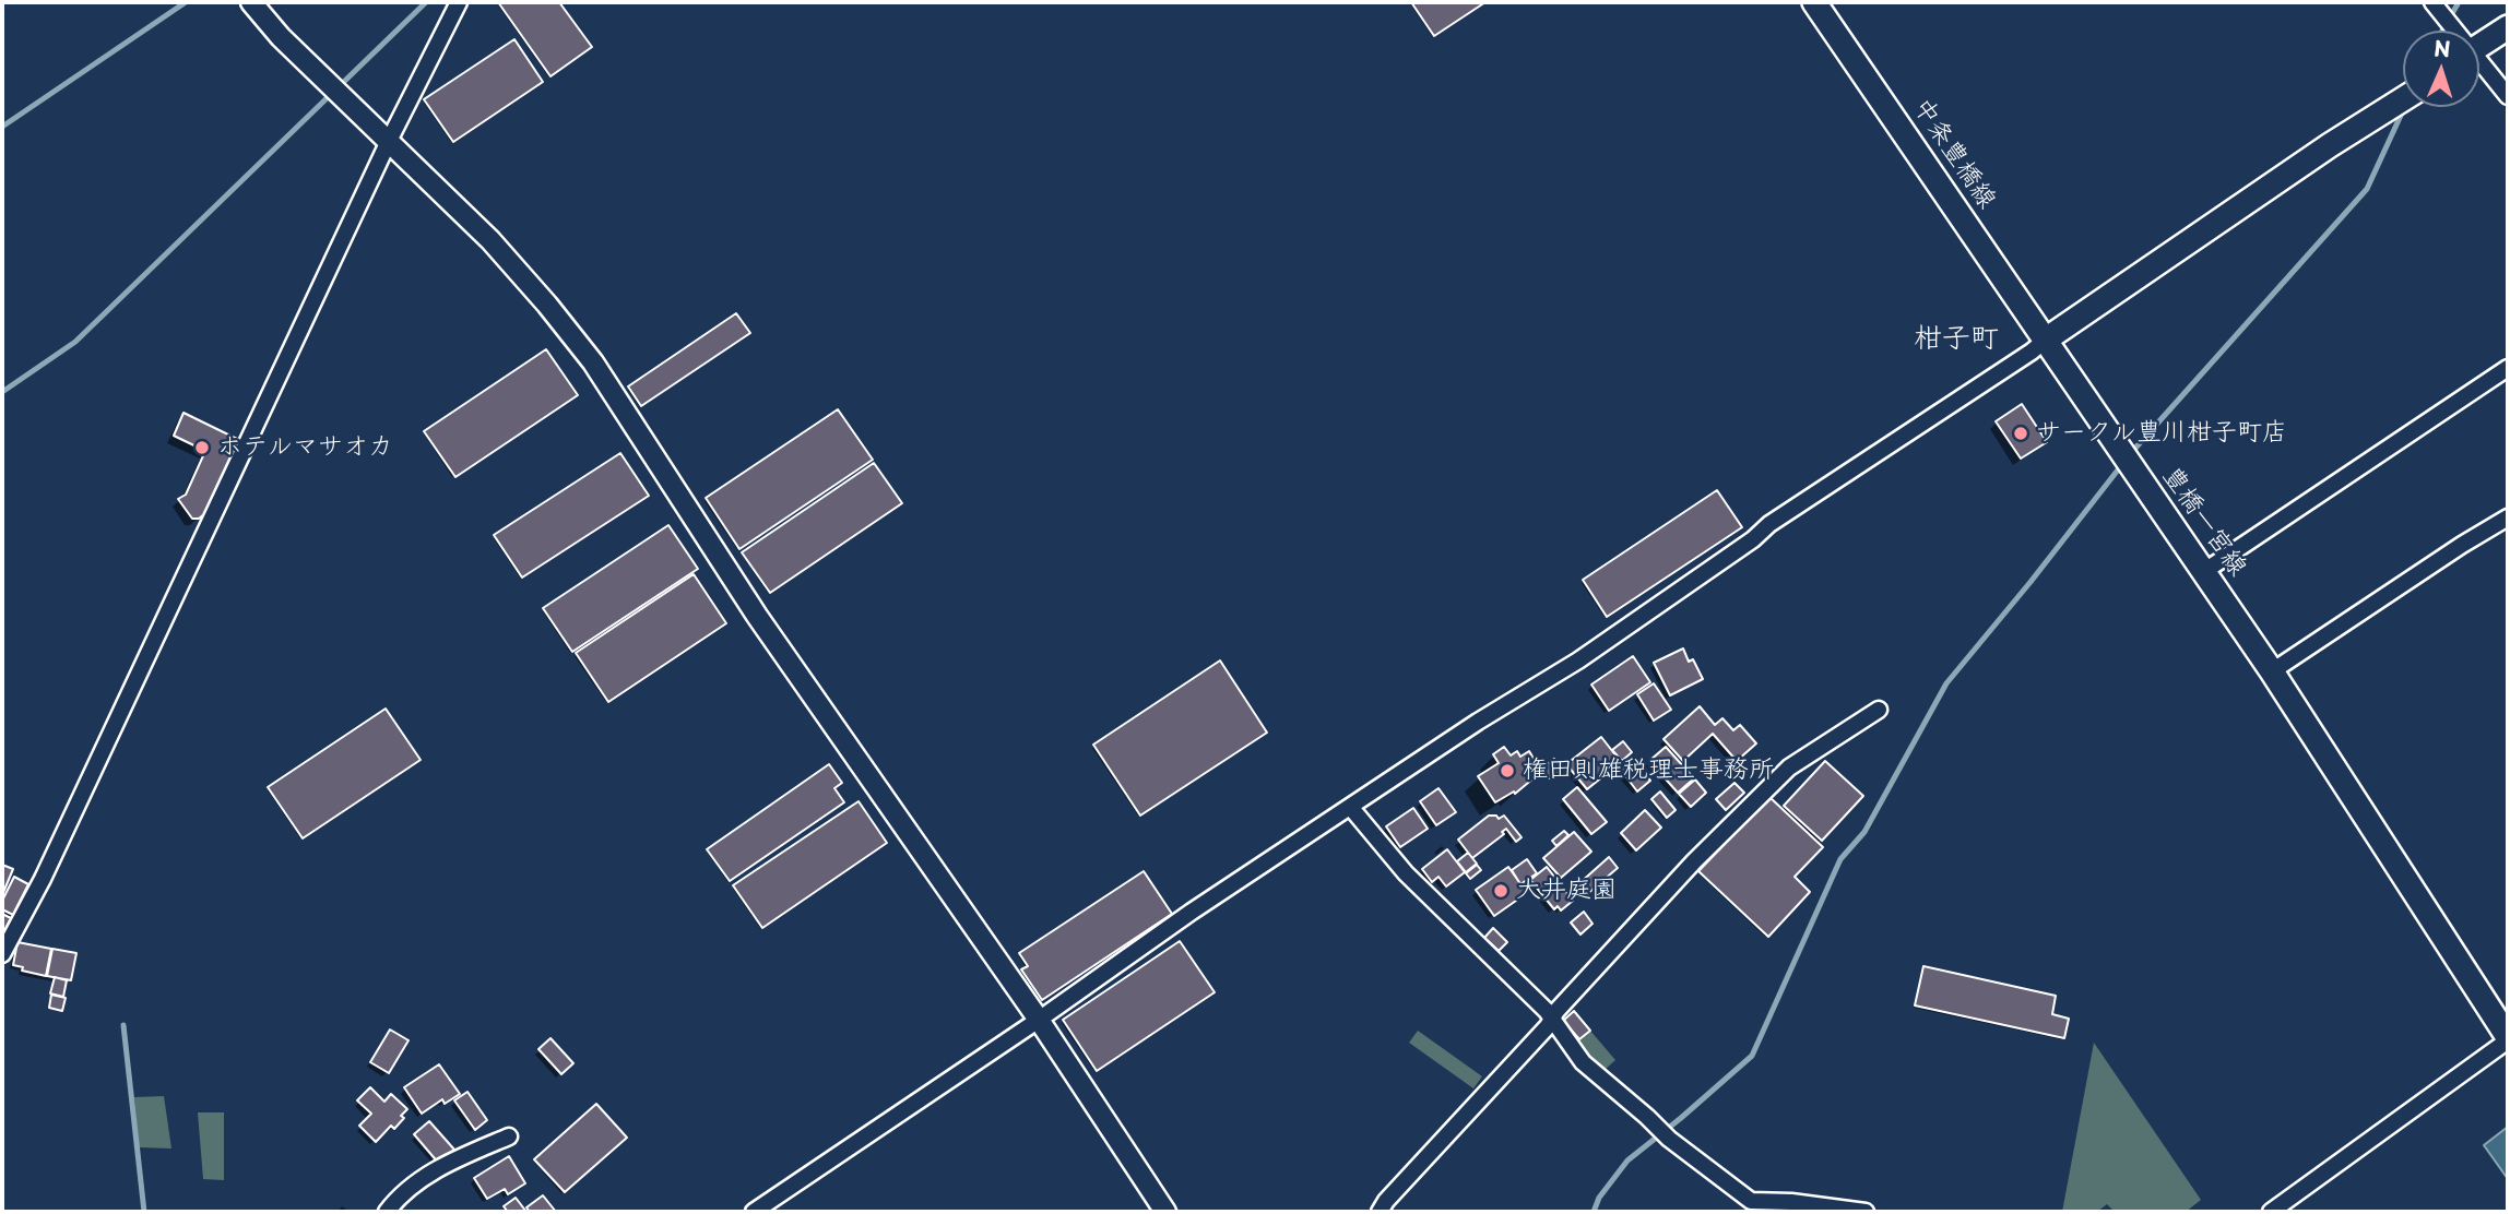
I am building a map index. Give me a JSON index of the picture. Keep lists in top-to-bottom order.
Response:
{
  "streets": {
    "main road": ["中条豊橋線", "豊橋一宮線"]
  },
  "crossings": [
    ["中条豊橋線", "豊橋一宮線"]
  ],
  "districts": ["柑子町"],
  "places": [
    "サークル豊川柑子町店",
    "ホテルマサオカ",
    "権田則雄税理士事務所",
    "大井庭園"
  ],
  "north": "top"
}
